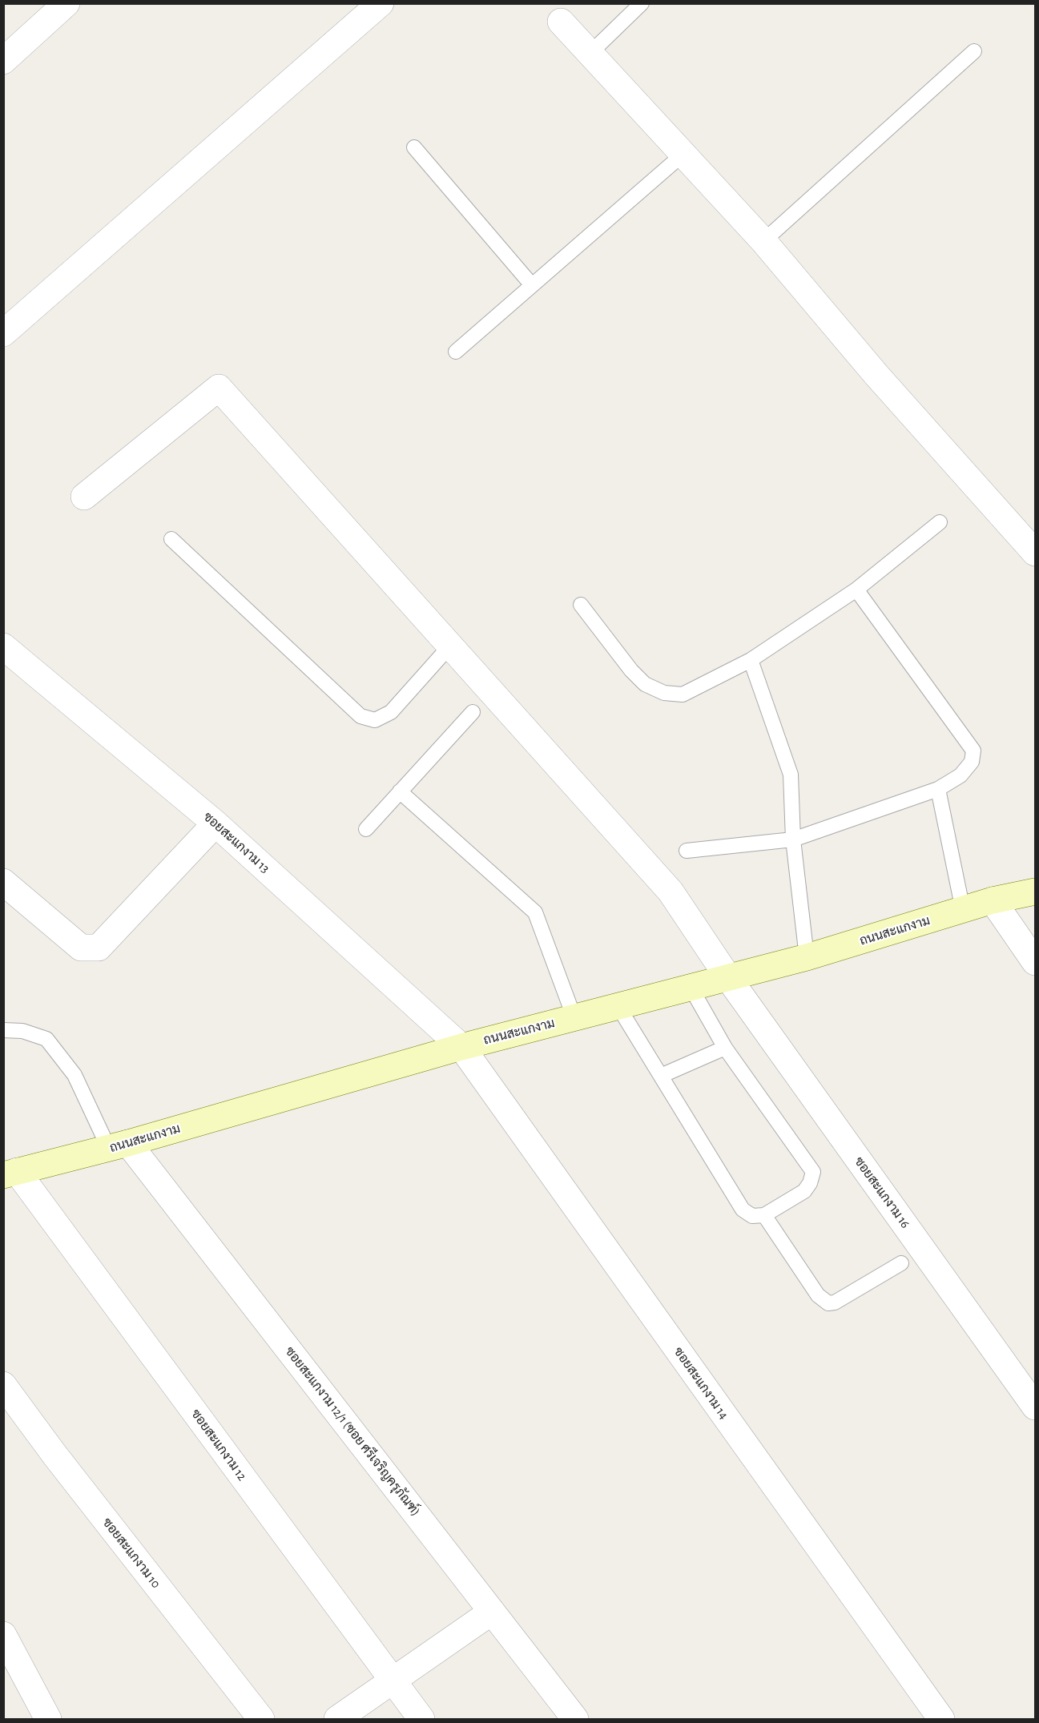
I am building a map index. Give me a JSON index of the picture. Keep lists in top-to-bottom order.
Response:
{
  "streets": {
    "street": [
      "ซอยสะแกงาม 13",
      "ถนนสะแกงาม",
      "ซอยสะแกงาม 16",
      "ซอยสะแกงาม 14",
      "ซอยสะแกงาม 12/1 (ซอย ศรีเจริญครุภัณฑ์)",
      "ซอยสะแกงาม 12",
      "ซอยสะแกงาม 10"
    ]
  },
  "crossings": [
    ["ซอยสะแกงาม 13", "ถนนสะแกงาม"],
    ["ซอยสะแกงาม 13", "ซอยสะแกงาม 14"],
    ["ถนนสะแกงาม", "ซอยสะแกงาม 16"],
    ["ถนนสะแกงาม", "ซอยสะแกงาม 14"],
    ["ถนนสะแกงาม", "ซอยสะแกงาม 12/1 (ซอย ศรีเจริญครุภัณฑ์)"],
    ["ถนนสะแกงาม", "ซอยสะแกงาม 12"]
  ]
}
